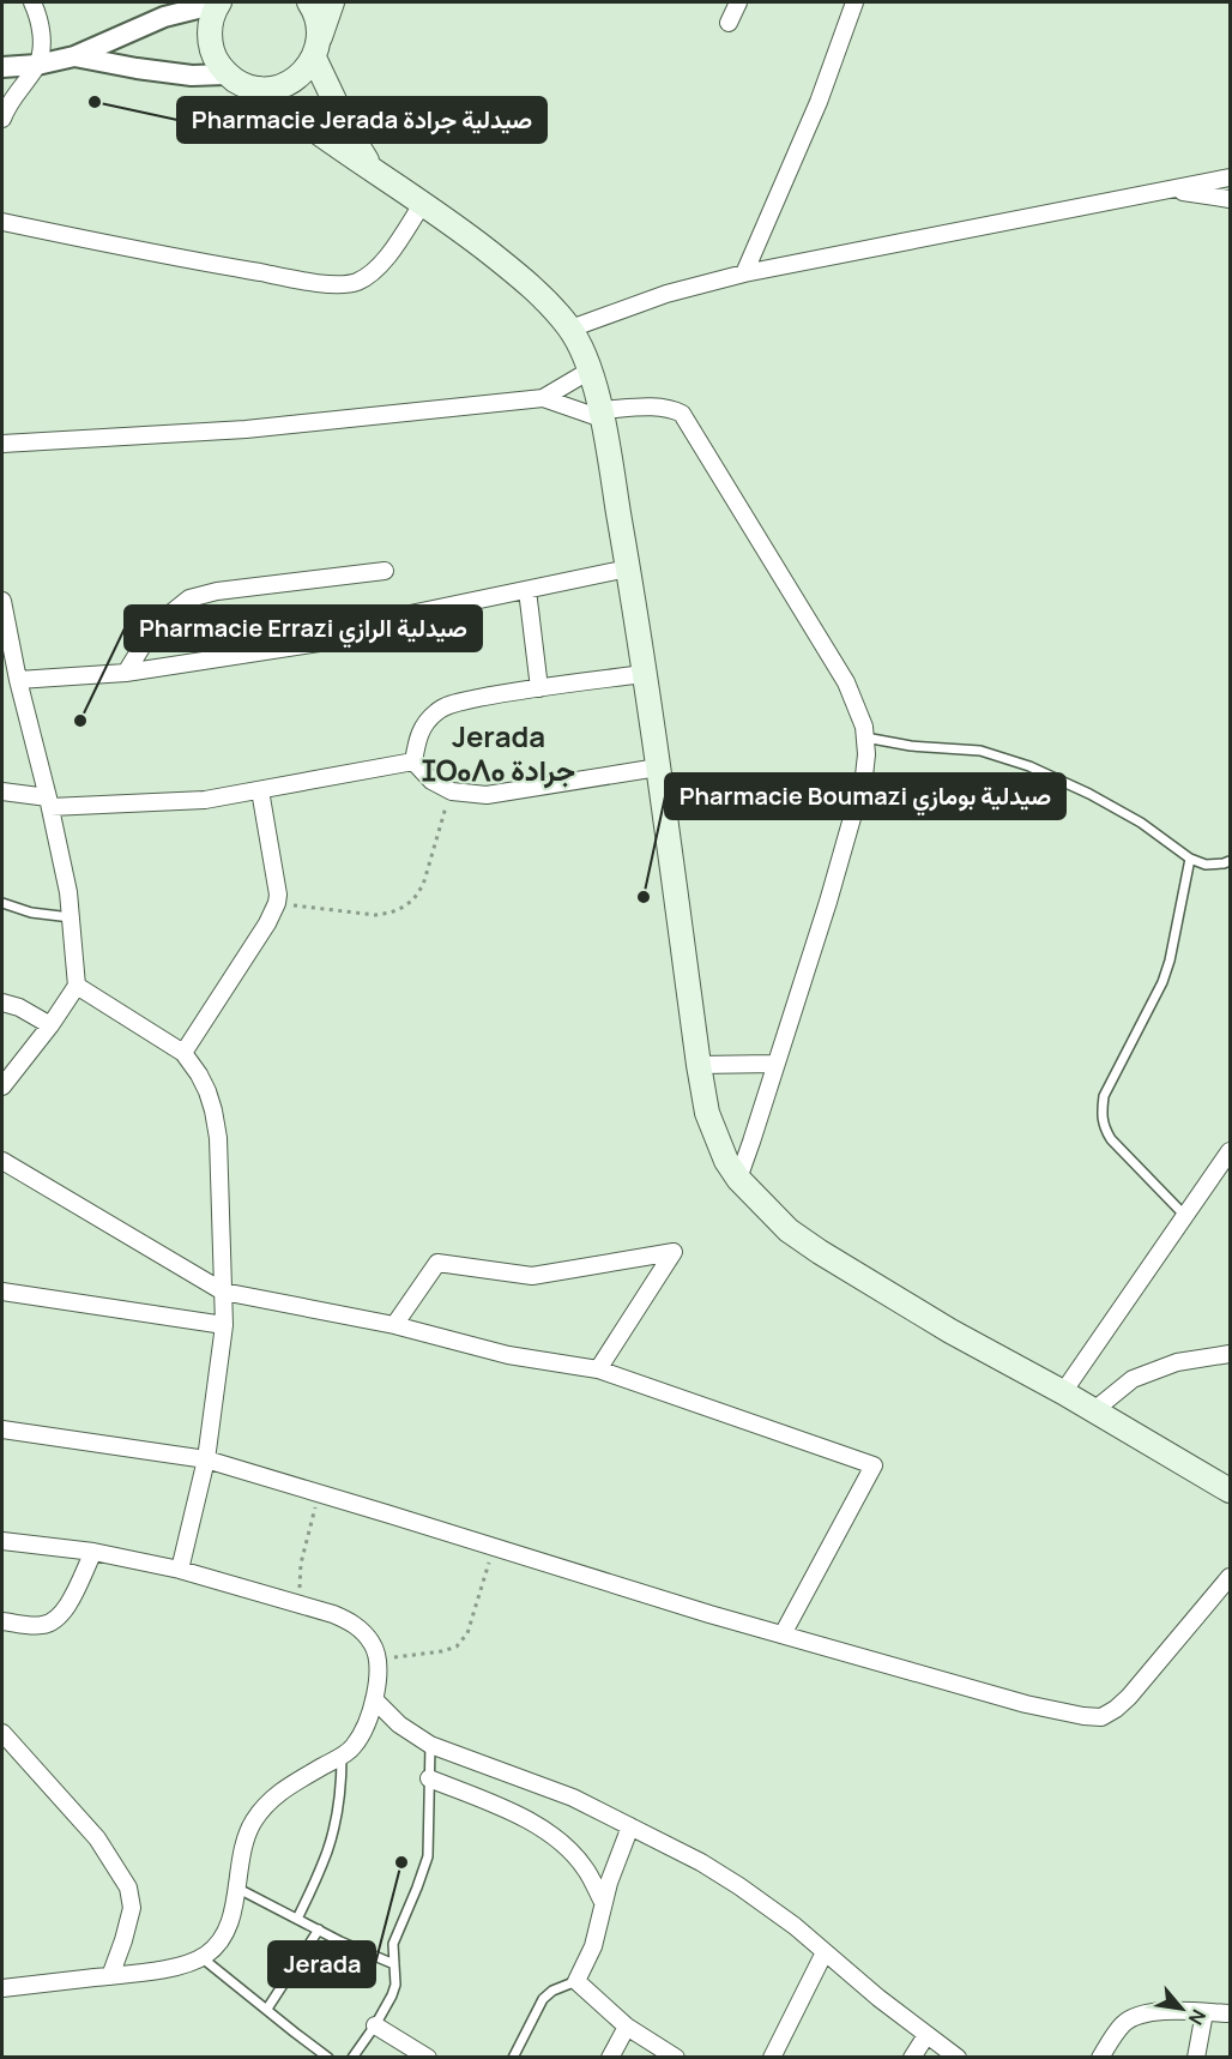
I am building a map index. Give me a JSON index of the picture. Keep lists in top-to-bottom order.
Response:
{
  "districts": ["Jerada ⵊⵔⴰⴷⴰ جرادة"],
  "places": [
    "Pharmacie Jerada صيدلية جرادة",
    "Pharmacie Errazi صيدلية الرازي",
    "Pharmacie Boumazi صيدلية بومازي",
    "Jerada"
  ],
  "north": "bottom right"
}
